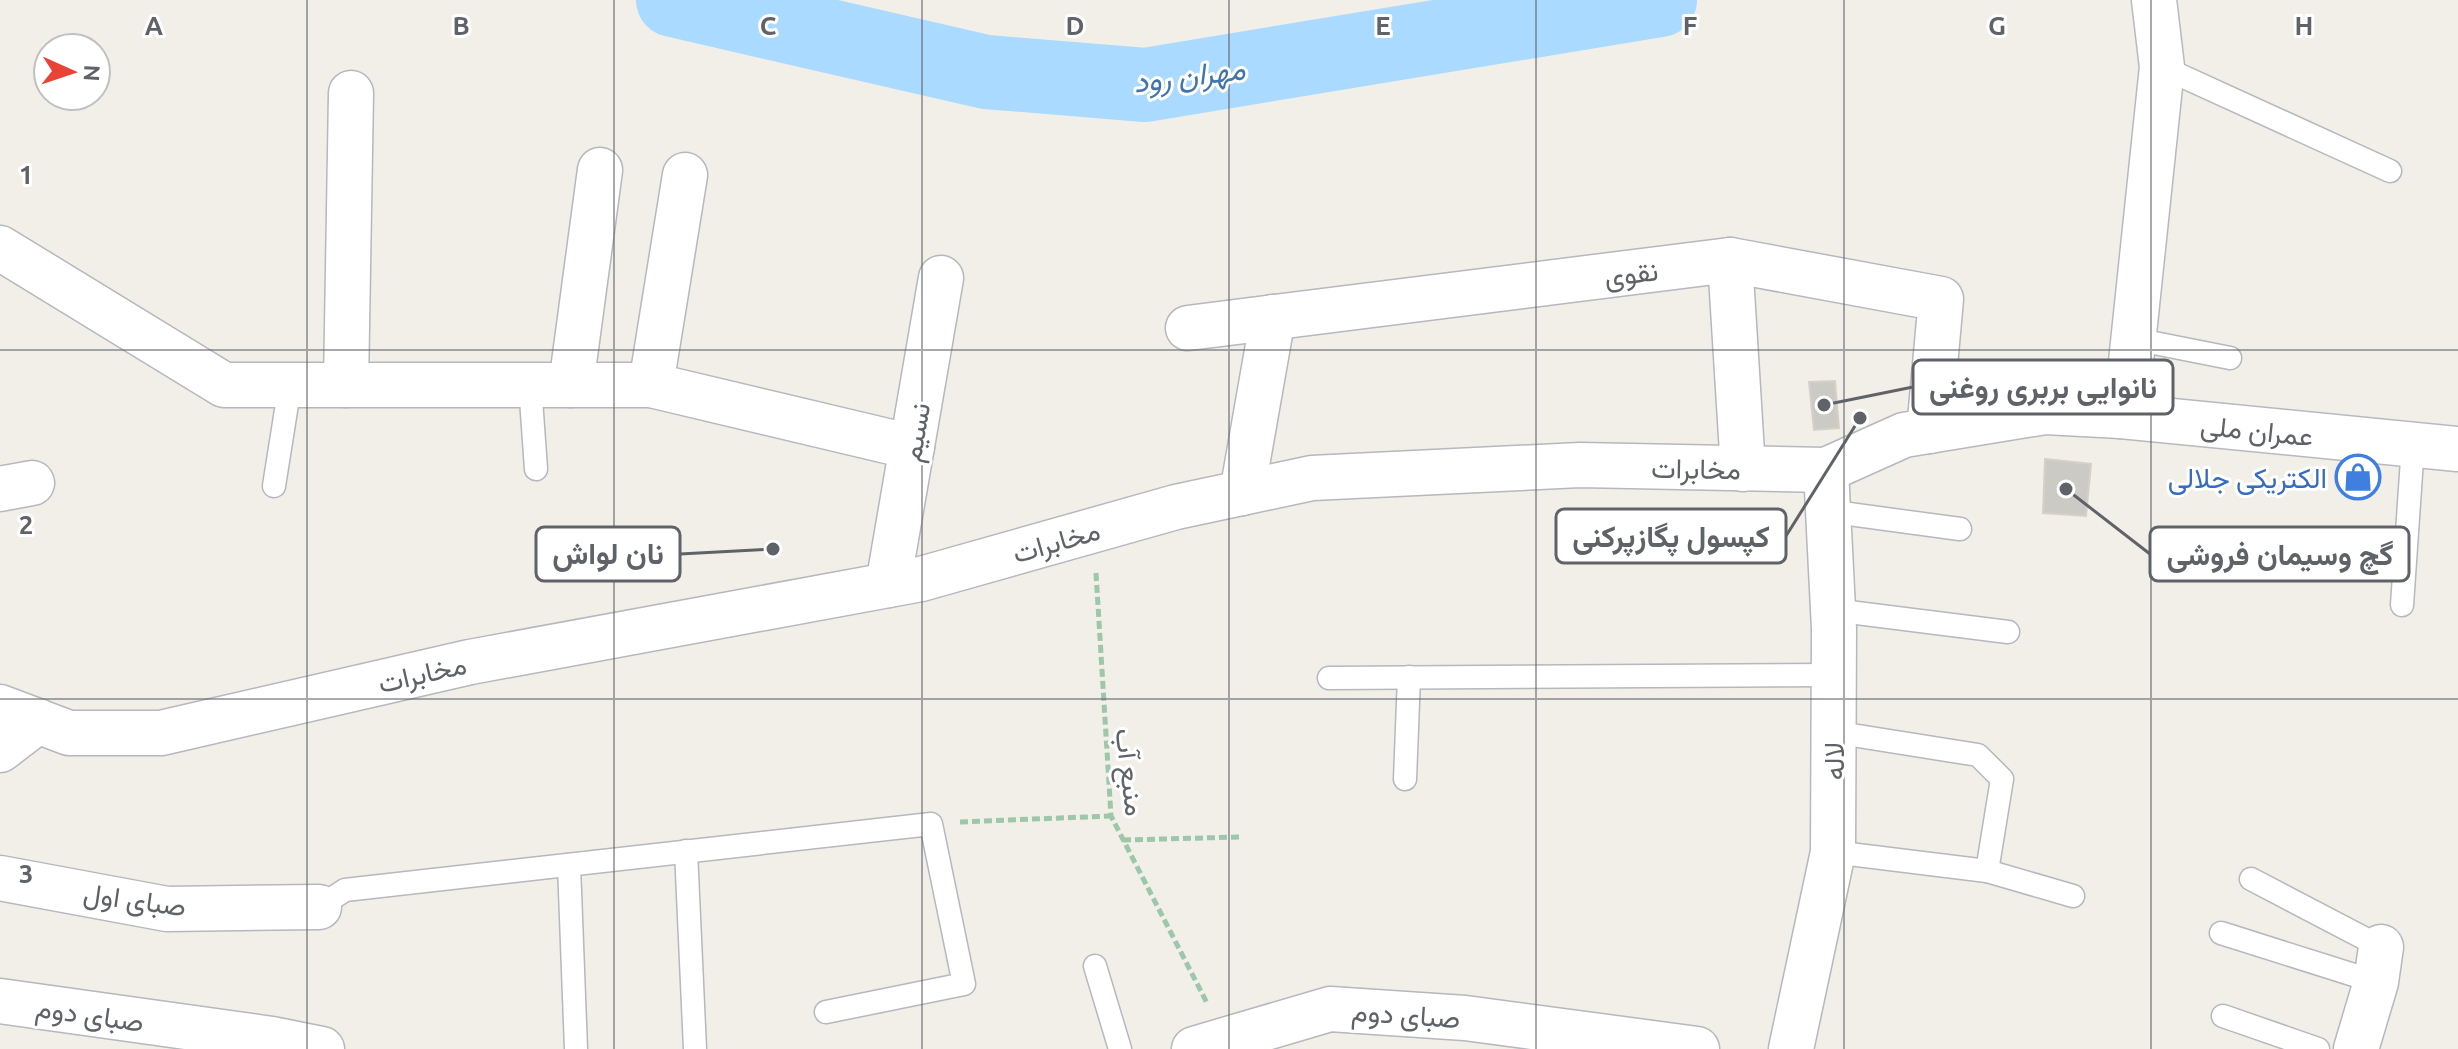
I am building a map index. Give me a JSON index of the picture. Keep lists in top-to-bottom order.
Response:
{
  "streets": {
    "street": [
      "نقوی",
      "عمران ملی",
      "نسیم",
      "مخابرات",
      "لاله",
      "صبای اول",
      "صبای دوم"
    ],
    "path": ["منبع آب"]
  },
  "crossings": [
    ["نقوی", "مخابرات"],
    ["عمران ملی", "مخابرات"],
    ["نسیم", "مخابرات"],
    ["مخابرات", "لاله"],
    ["مخابرات", "منبع آب"],
    ["منبع آب", "صبای دوم"]
  ],
  "water": ["مهران رود"],
  "places": {
    "other": [
      "نانوایی بربری روغنی",
      "کپسول پگازپرکنی",
      "گچ وسیمان فروشی",
      "نان لواش"
    ],
    "shop": ["الکتریکی جلالی"]
  },
  "north": "right",
  "grid": {
    "columns": [
      "A",
      "B",
      "C",
      "D",
      "E",
      "F",
      "G",
      "H"
    ],
    "rows": ["1", "2", "3"]
  }
}
